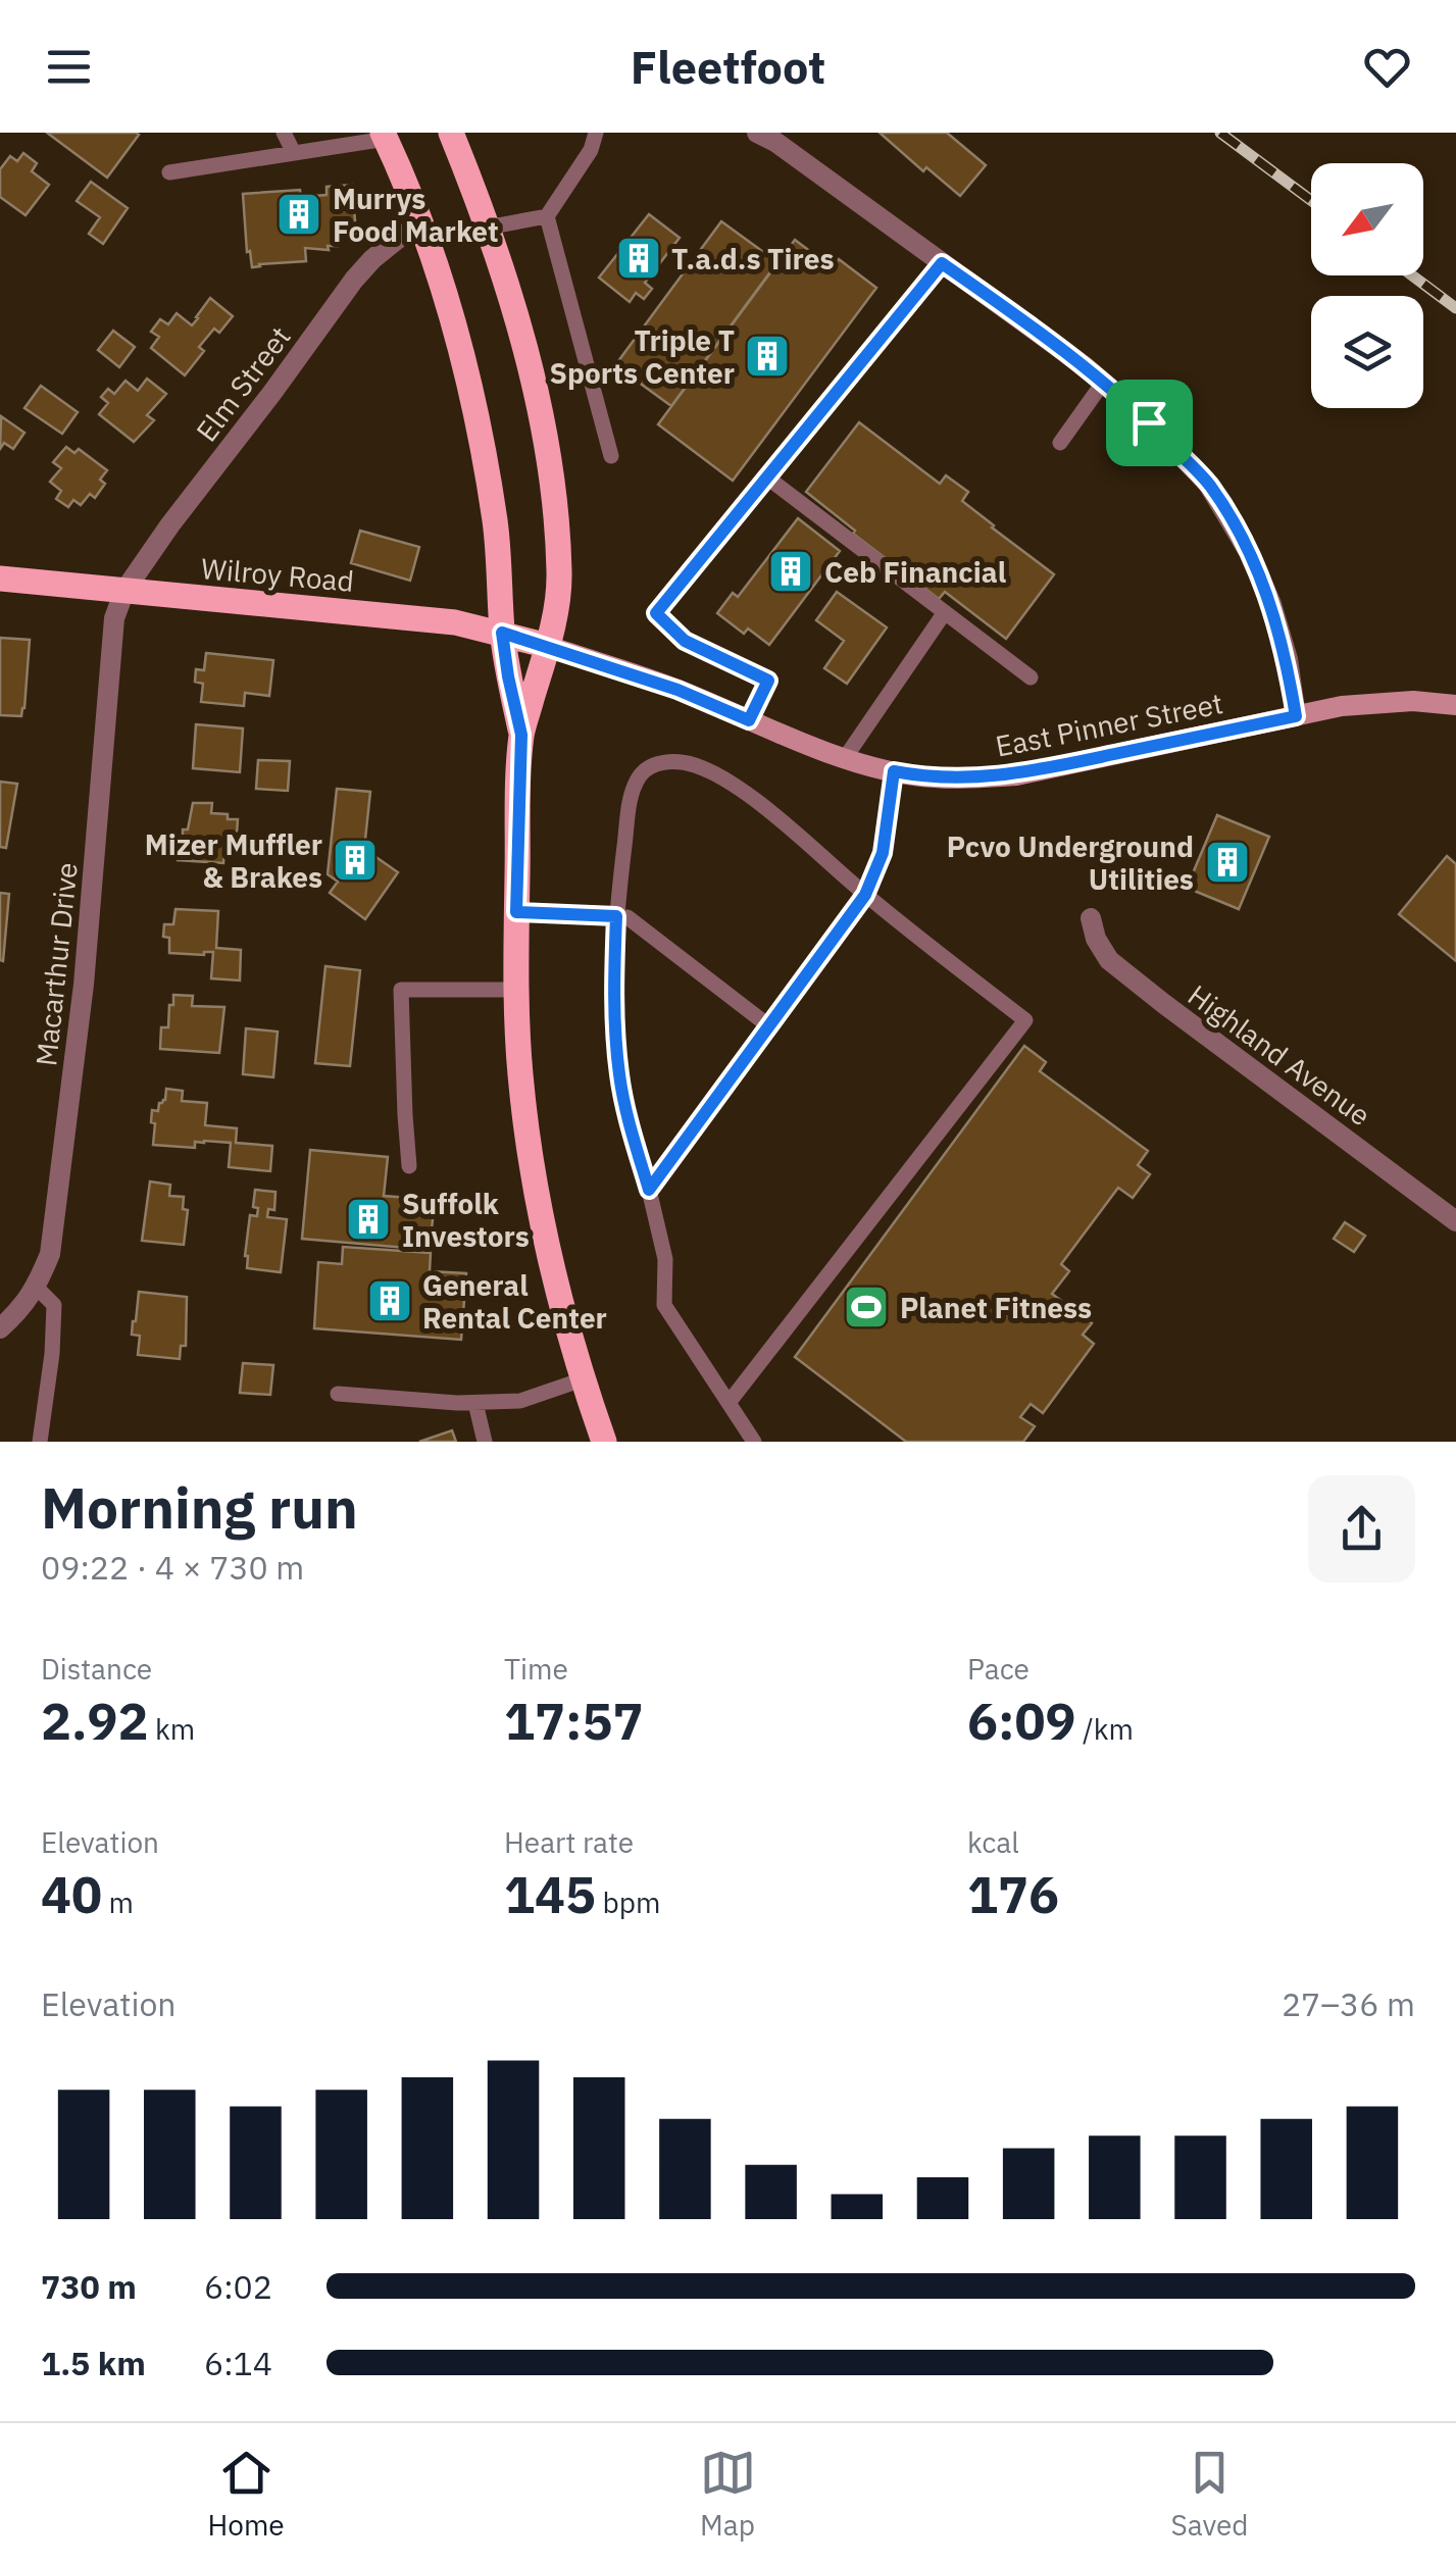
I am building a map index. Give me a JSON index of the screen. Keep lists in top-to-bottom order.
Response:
{
  "streets": {
    "main road": ["Wilroy Road", "East Pinner Street"],
    "street": ["Elm Street", "Macarthur Drive", "Highland Avenue"]
  },
  "crossings": [
    ["Elm Street", "Wilroy Road"],
    ["Elm Street", "Macarthur Drive"],
    ["Wilroy Road", "East Pinner Street"],
    ["Wilroy Road", "Macarthur Drive"]
  ],
  "places": {
    "building": [
      "Murrys Food Market",
      "T.a.d.s Tires",
      "Triple T Sports Center",
      "Ceb Financial",
      "Mizer Muffler & Brakes",
      "Pcvo Underground Utilities",
      "Suffolk Investors",
      "General Rental Center"
    ],
    "sports": ["Planet Fitness"]
  },
  "north": "bottom left",
  "page": {
    "header": "Fleetfoot",
    "heading": ["Morning run", "09:22 · 4 × 730 m"],
    "stats": [
      ["Distance", "2.92 km"],
      ["Time", "17:57"],
      ["Pace", "6:09 /km"],
      ["Elevation", "40 m"],
      ["Heart rate", "145 bpm"],
      ["kcal", "176"]
    ],
    "chart": ["Elevation", "27–36 m"],
    "list": [
      {
        "name": "730 m",
        "note": "6:02"
      },
      {
        "name": "1.5 km",
        "note": "6:14"
      }
    ],
    "tabs": ["Home", "Map", "Saved"]
  }
}
